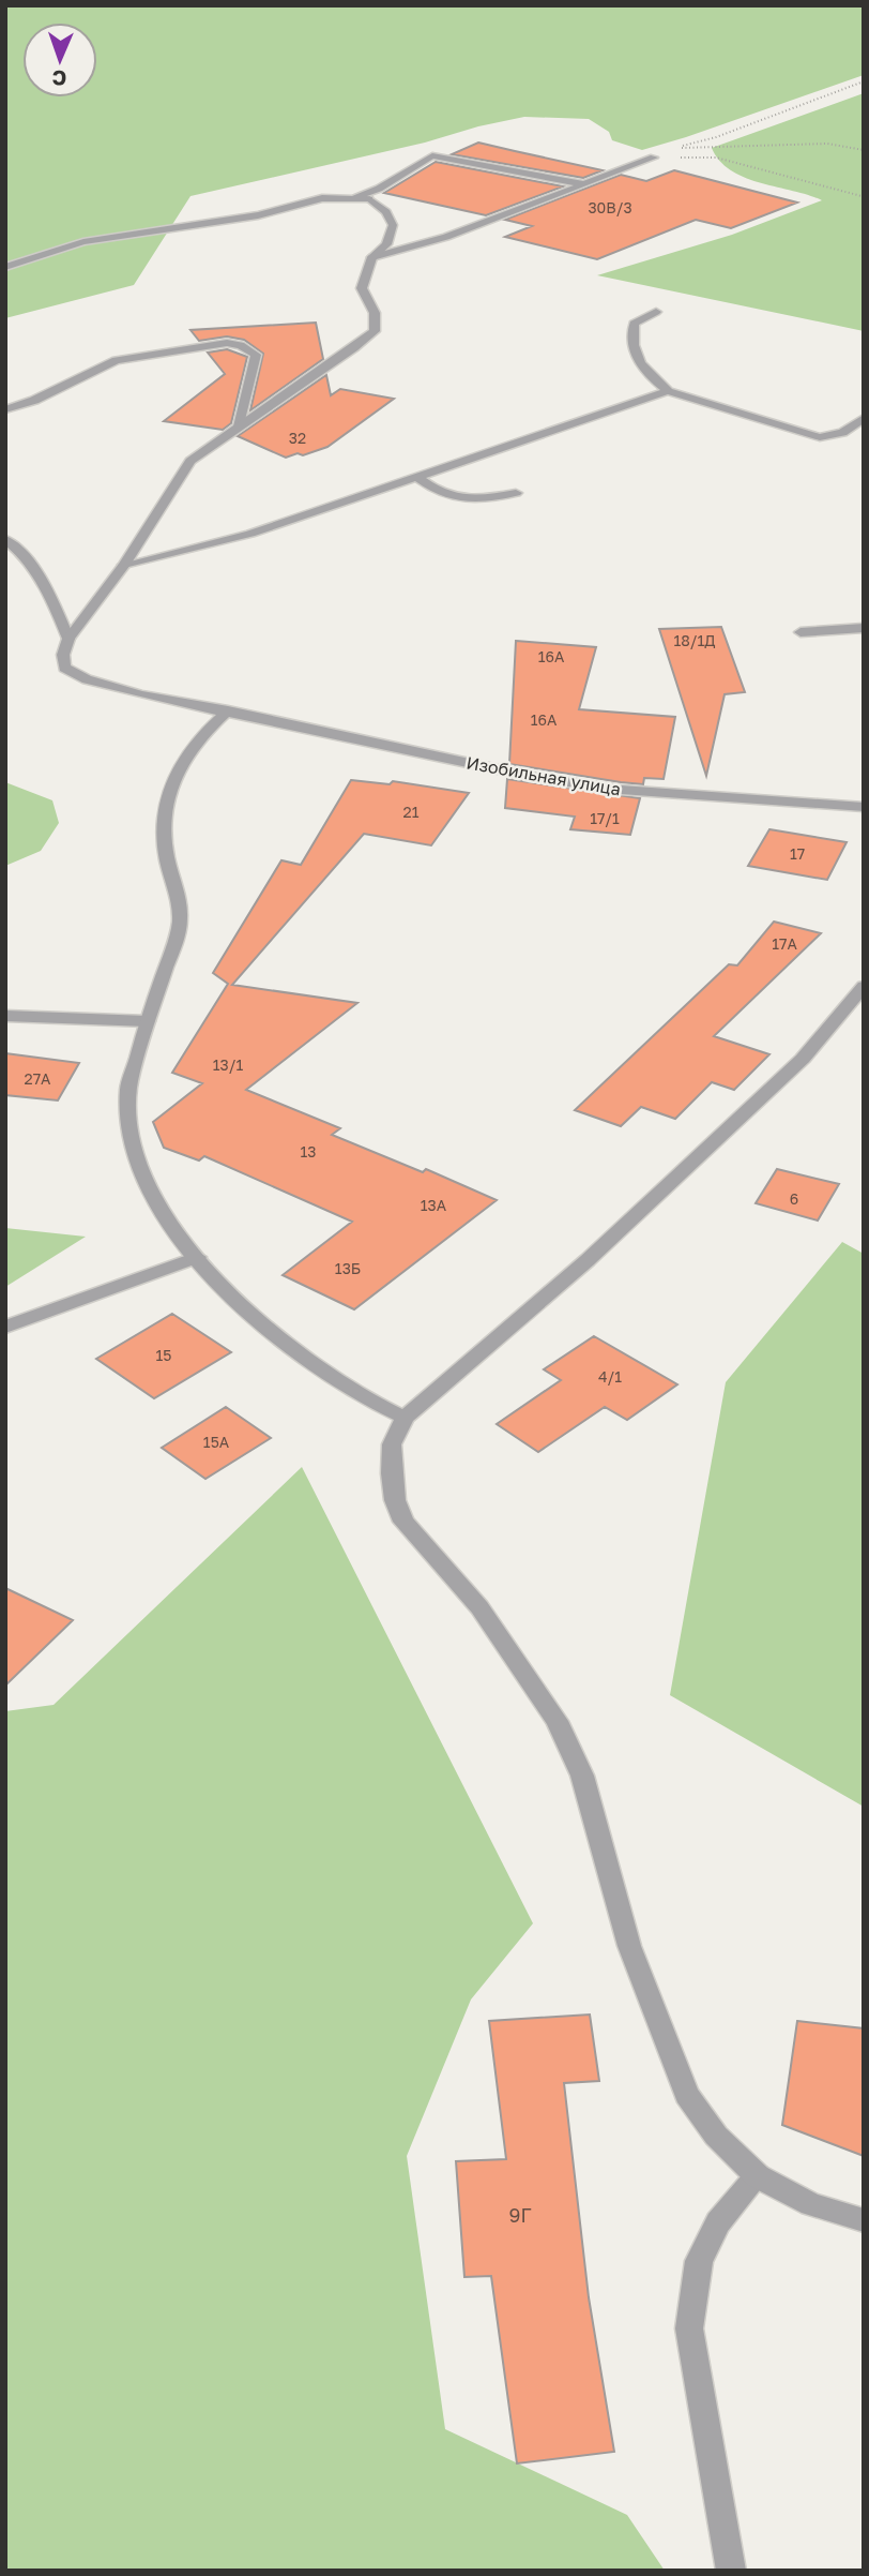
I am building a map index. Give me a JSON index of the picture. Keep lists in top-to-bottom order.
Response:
{
  "streets": {
    "street": ["Изобильная улица"]
  },
  "house_numbers": [
    "30В/3",
    "32",
    "18/1Д",
    "16А",
    "16А",
    "21",
    "17/1",
    "17",
    "17А",
    "13/1",
    "27А",
    "13",
    "6",
    "13А",
    "13Б",
    "15",
    "4/1",
    "15А",
    "9Г"
  ],
  "north": "bottom"
}
